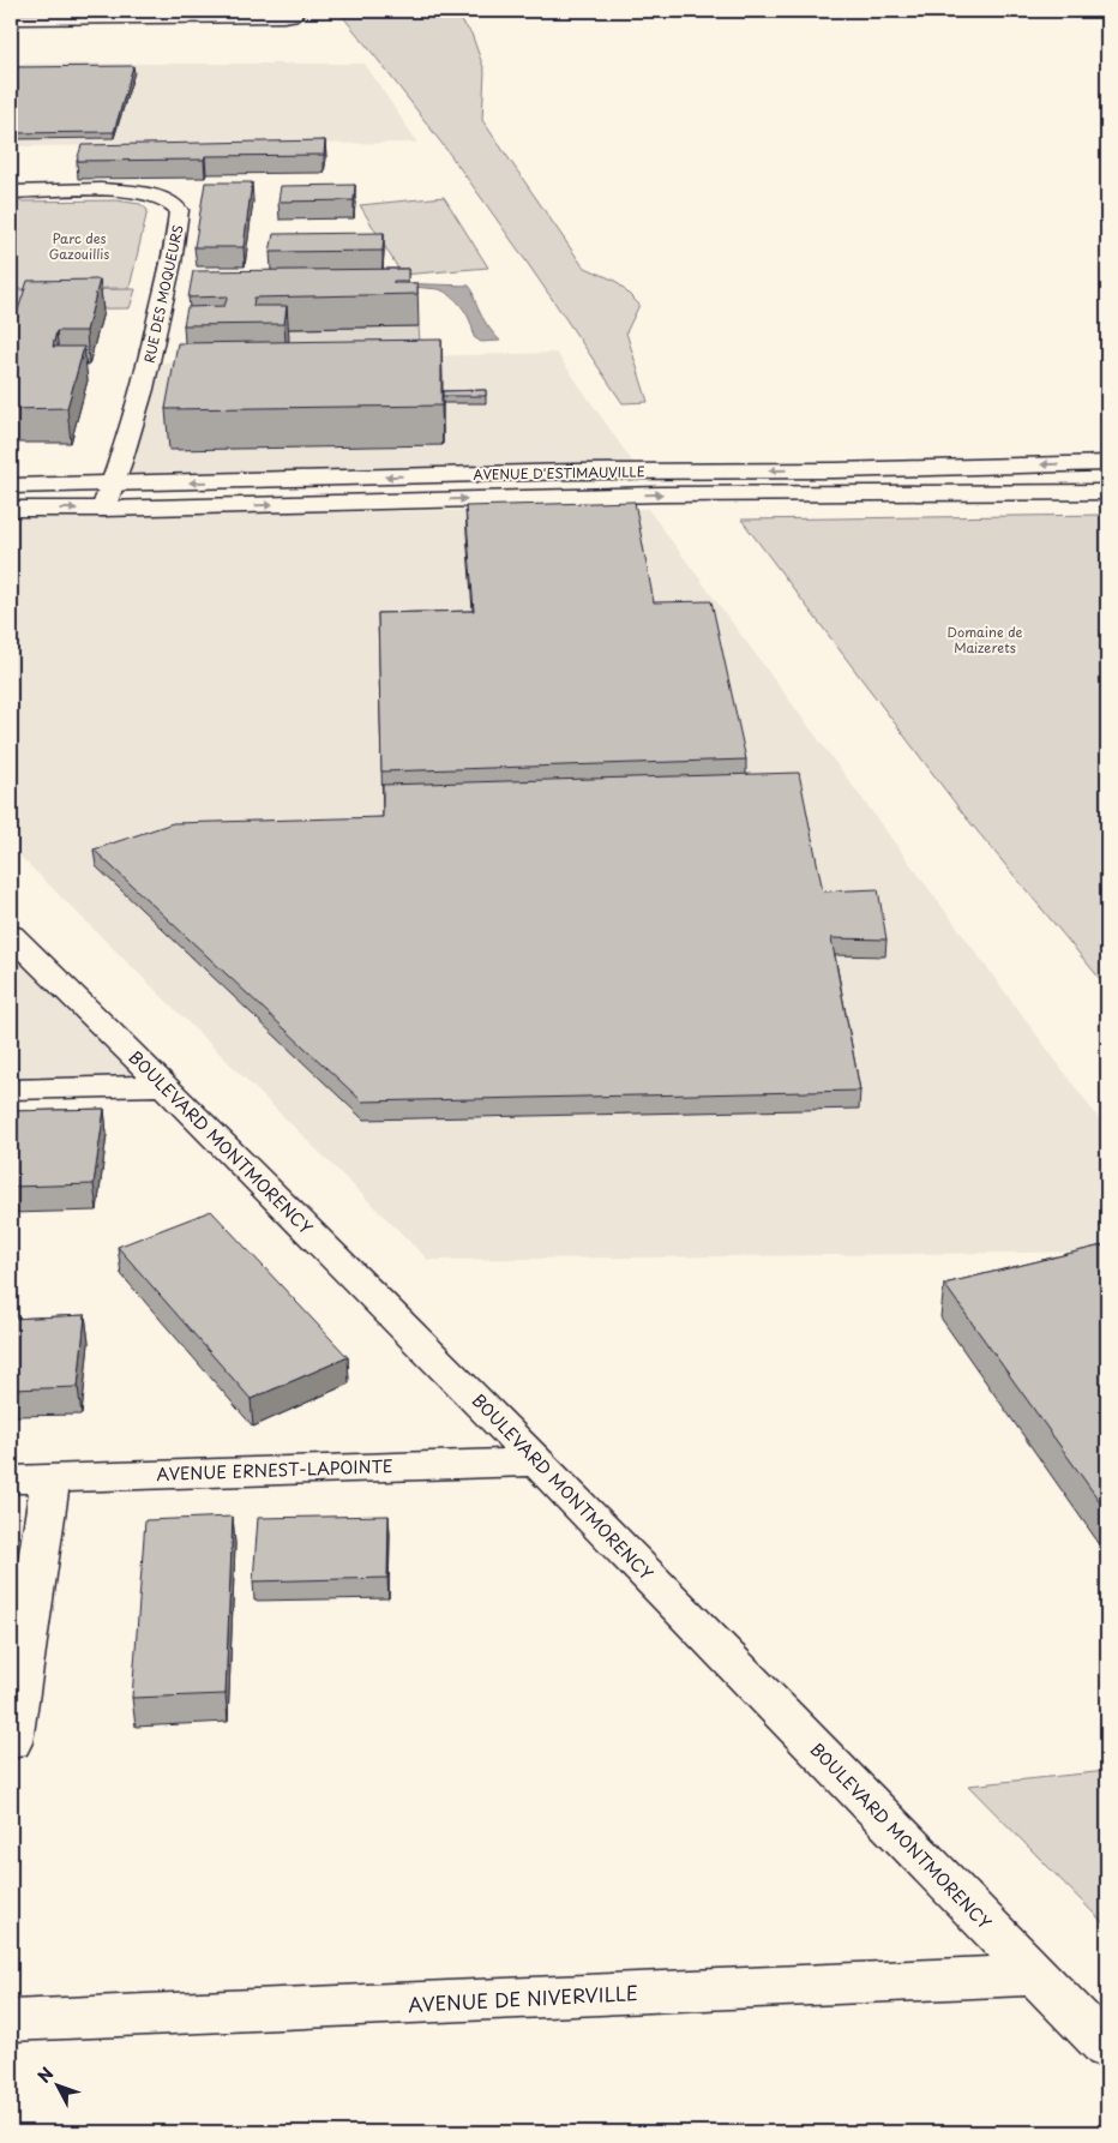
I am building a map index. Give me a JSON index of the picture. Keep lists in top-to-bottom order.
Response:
{
  "streets": {
    "street": [
      "RUE DES MOQUEURS",
      "AVENUE D'ESTIMAUVILLE",
      "BOULEVARD MONTMORENCY",
      "AVENUE ERNEST-LAPOINTE",
      "AVENUE DE NIVERVILLE"
    ]
  },
  "crossings": [
    ["RUE DES MOQUEURS", "AVENUE D'ESTIMAUVILLE"],
    ["BOULEVARD MONTMORENCY", "AVENUE ERNEST-LAPOINTE"],
    ["BOULEVARD MONTMORENCY", "AVENUE DE NIVERVILLE"]
  ],
  "parks": ["Parc des Gazouillis", "Domaine de Maizerets"],
  "north": "top left"
}
